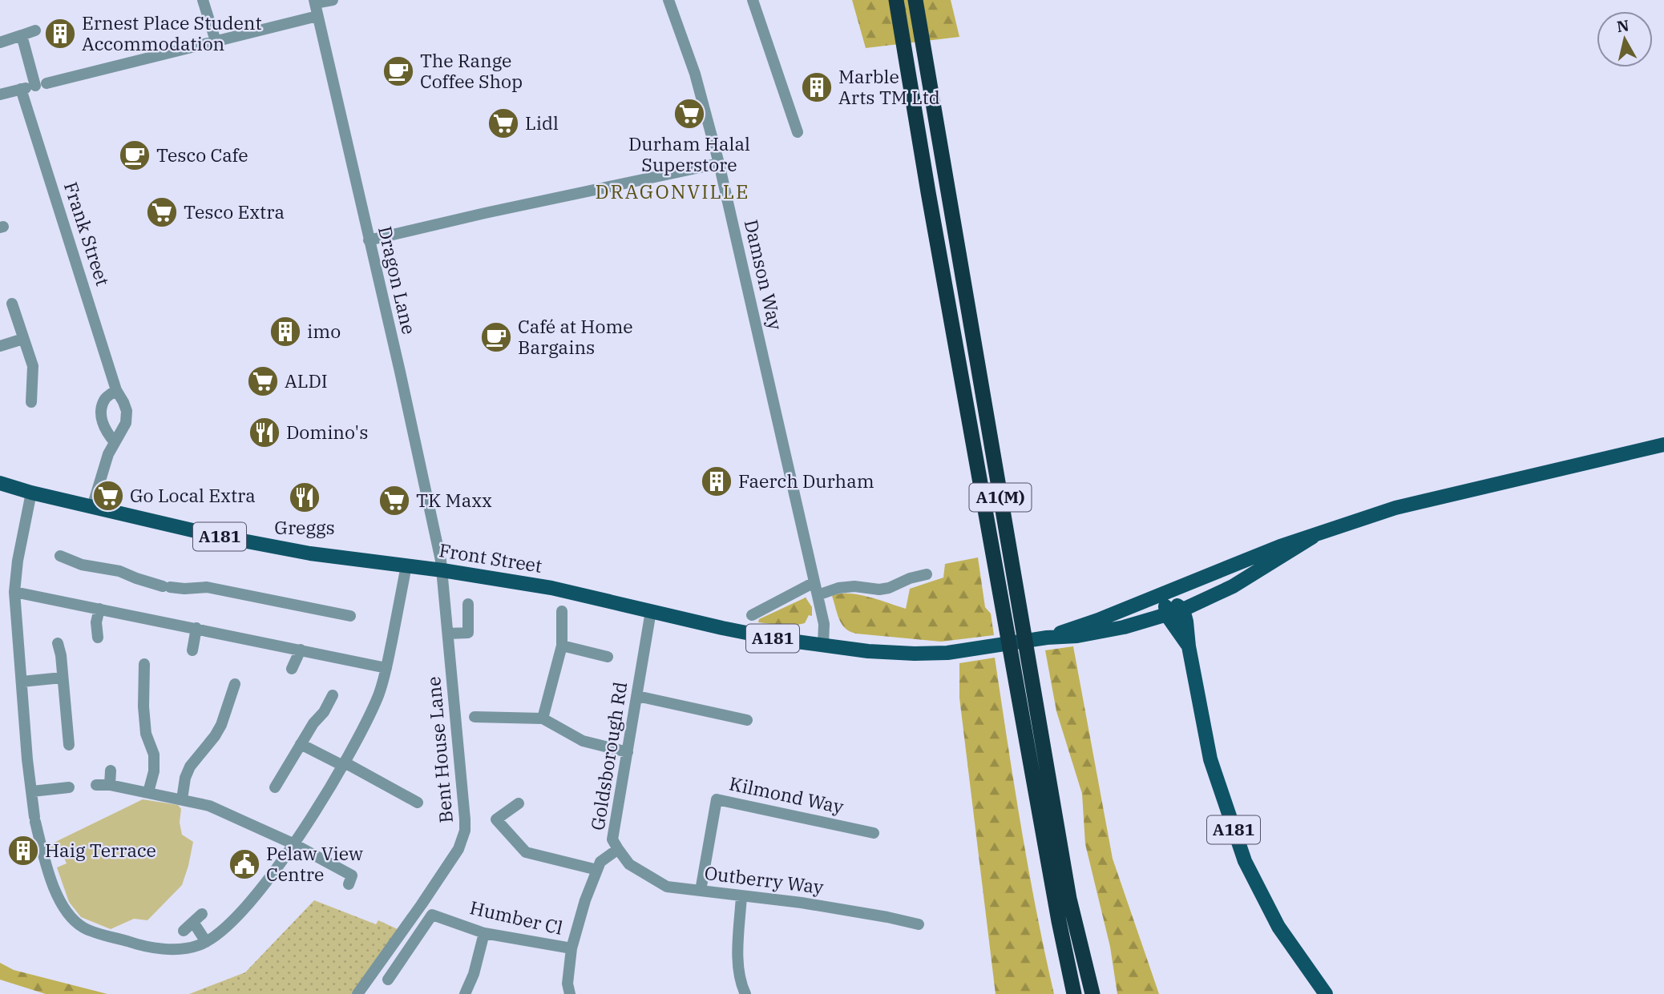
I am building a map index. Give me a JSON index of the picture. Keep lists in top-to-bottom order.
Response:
{
  "streets": {
    "highway": ["A1(M)"],
    "main road": ["A181", "Front Street"],
    "street": [
      "Frank Street",
      "Damson Way",
      "Dragon Lane",
      "Bent House Lane",
      "Goldsborough Rd",
      "Kilmond Way",
      "Outberry Way",
      "Humber Cl"
    ]
  },
  "crossings": [
    ["Frank Street", "Front Street"],
    ["Damson Way", "Front Street"],
    ["Dragon Lane", "Front Street"],
    ["Dragon Lane", "Bent House Lane"],
    ["A181", "Front Street"],
    ["Front Street", "Bent House Lane"],
    ["Front Street", "Goldsborough Rd"],
    ["Goldsborough Rd", "Outberry Way"],
    ["Goldsborough Rd", "Humber Cl"],
    ["Kilmond Way", "Outberry Way"]
  ],
  "districts": ["DRAGONVILLE"],
  "places": {
    "building": [
      "Ernest Place Student Accommodation",
      "Marble Arts TM Ltd",
      "imo",
      "Faerch Durham",
      "Haig Terrace"
    ],
    "cafe": ["The Range Coffee Shop", "Tesco Cafe", "Café at Home Bargains"],
    "supermarket": [
      "Durham Halal Superstore",
      "Lidl",
      "Tesco Extra",
      "ALDI",
      "Go Local Extra",
      "TK Maxx"
    ],
    "restaurant": ["Domino's", "Greggs"],
    "public building": ["Pelaw View Centre"]
  },
  "north": "top"
}
